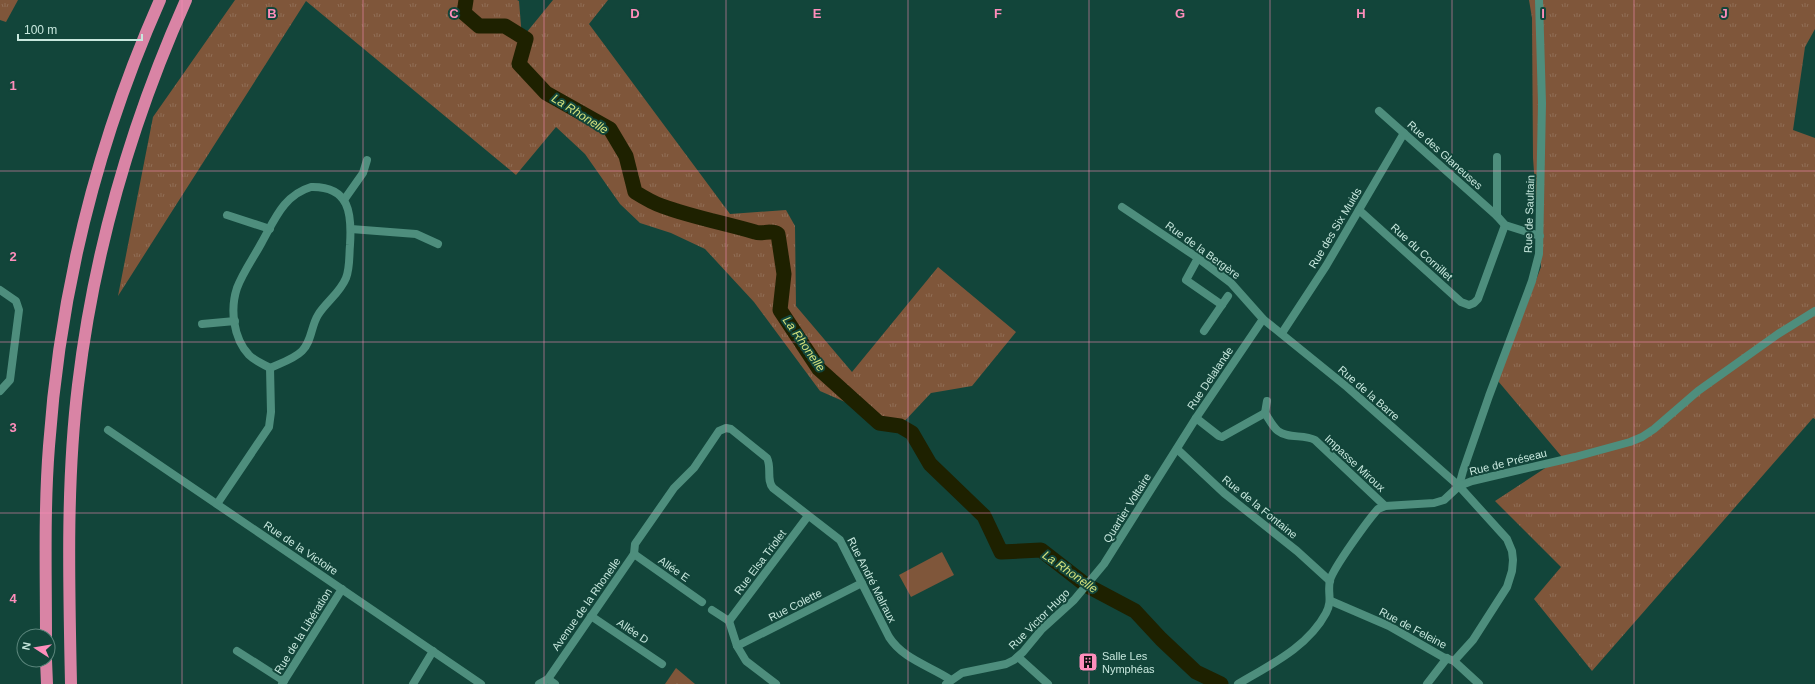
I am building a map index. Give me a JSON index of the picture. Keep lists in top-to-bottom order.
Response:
{
  "streets": {
    "street": [
      "Rue des Glaneuses",
      "Rue de Saultain",
      "Rue des Six Muids",
      "Rue de la Bergère",
      "Rue du Cornillet",
      "Rue Delalande",
      "Rue de la Barre",
      "Rue de Préseau",
      "Impasse Miroux",
      "Rue de la Fontaine",
      "Quartier Voltaire",
      "Rue de la Victoire",
      "Rue Elsa Triolet",
      "Allée E",
      "Rue André Malraux",
      "Avenue de la Rhonelle",
      "Rue Colette",
      "Rue Victor Hugo",
      "Rue de Feleine",
      "Rue de la Libération",
      "Allée D"
    ]
  },
  "crossings": [
    ["Rue des Glaneuses", "Rue des Six Muids"],
    ["Rue des Glaneuses", "Rue du Cornillet"],
    ["Rue de Saultain", "Rue de la Barre"],
    ["Rue de Saultain", "Rue de Préseau"],
    ["Rue des Six Muids", "Rue du Cornillet"],
    ["Rue des Six Muids", "Rue de la Barre"],
    ["Rue de la Bergère", "Rue Delalande"],
    ["Rue de la Bergère", "Rue de la Barre"],
    ["Rue Delalande", "Rue de la Barre"],
    ["Rue Delalande", "Rue de la Fontaine"],
    ["Rue Delalande", "Quartier Voltaire"],
    ["Rue de la Barre", "Rue de Préseau"],
    ["Rue de la Barre", "Rue de Feleine"],
    ["Rue de Préseau", "Impasse Miroux"],
    ["Rue de la Fontaine", "Quartier Voltaire"],
    ["Quartier Voltaire", "Rue Victor Hugo"],
    ["Rue de la Victoire", "Rue de la Libération"],
    ["Rue Elsa Triolet", "Rue André Malraux"],
    ["Allée E", "Avenue de la Rhonelle"],
    ["Rue André Malraux", "Avenue de la Rhonelle"],
    ["Rue André Malraux", "Rue Colette"],
    ["Rue André Malraux", "Rue Victor Hugo"],
    ["Avenue de la Rhonelle", "Allée D"]
  ],
  "water": ["La Rhonelle"],
  "places": {
    "building": ["Salle Les Nymphéas"]
  },
  "scale_bar": "100 m",
  "north": "left",
  "grid": {
    "columns": [
      "B",
      "C",
      "D",
      "E",
      "F",
      "G",
      "H",
      "I",
      "J"
    ],
    "rows": [
      "1",
      "2",
      "3",
      "4"
    ]
  }
}
